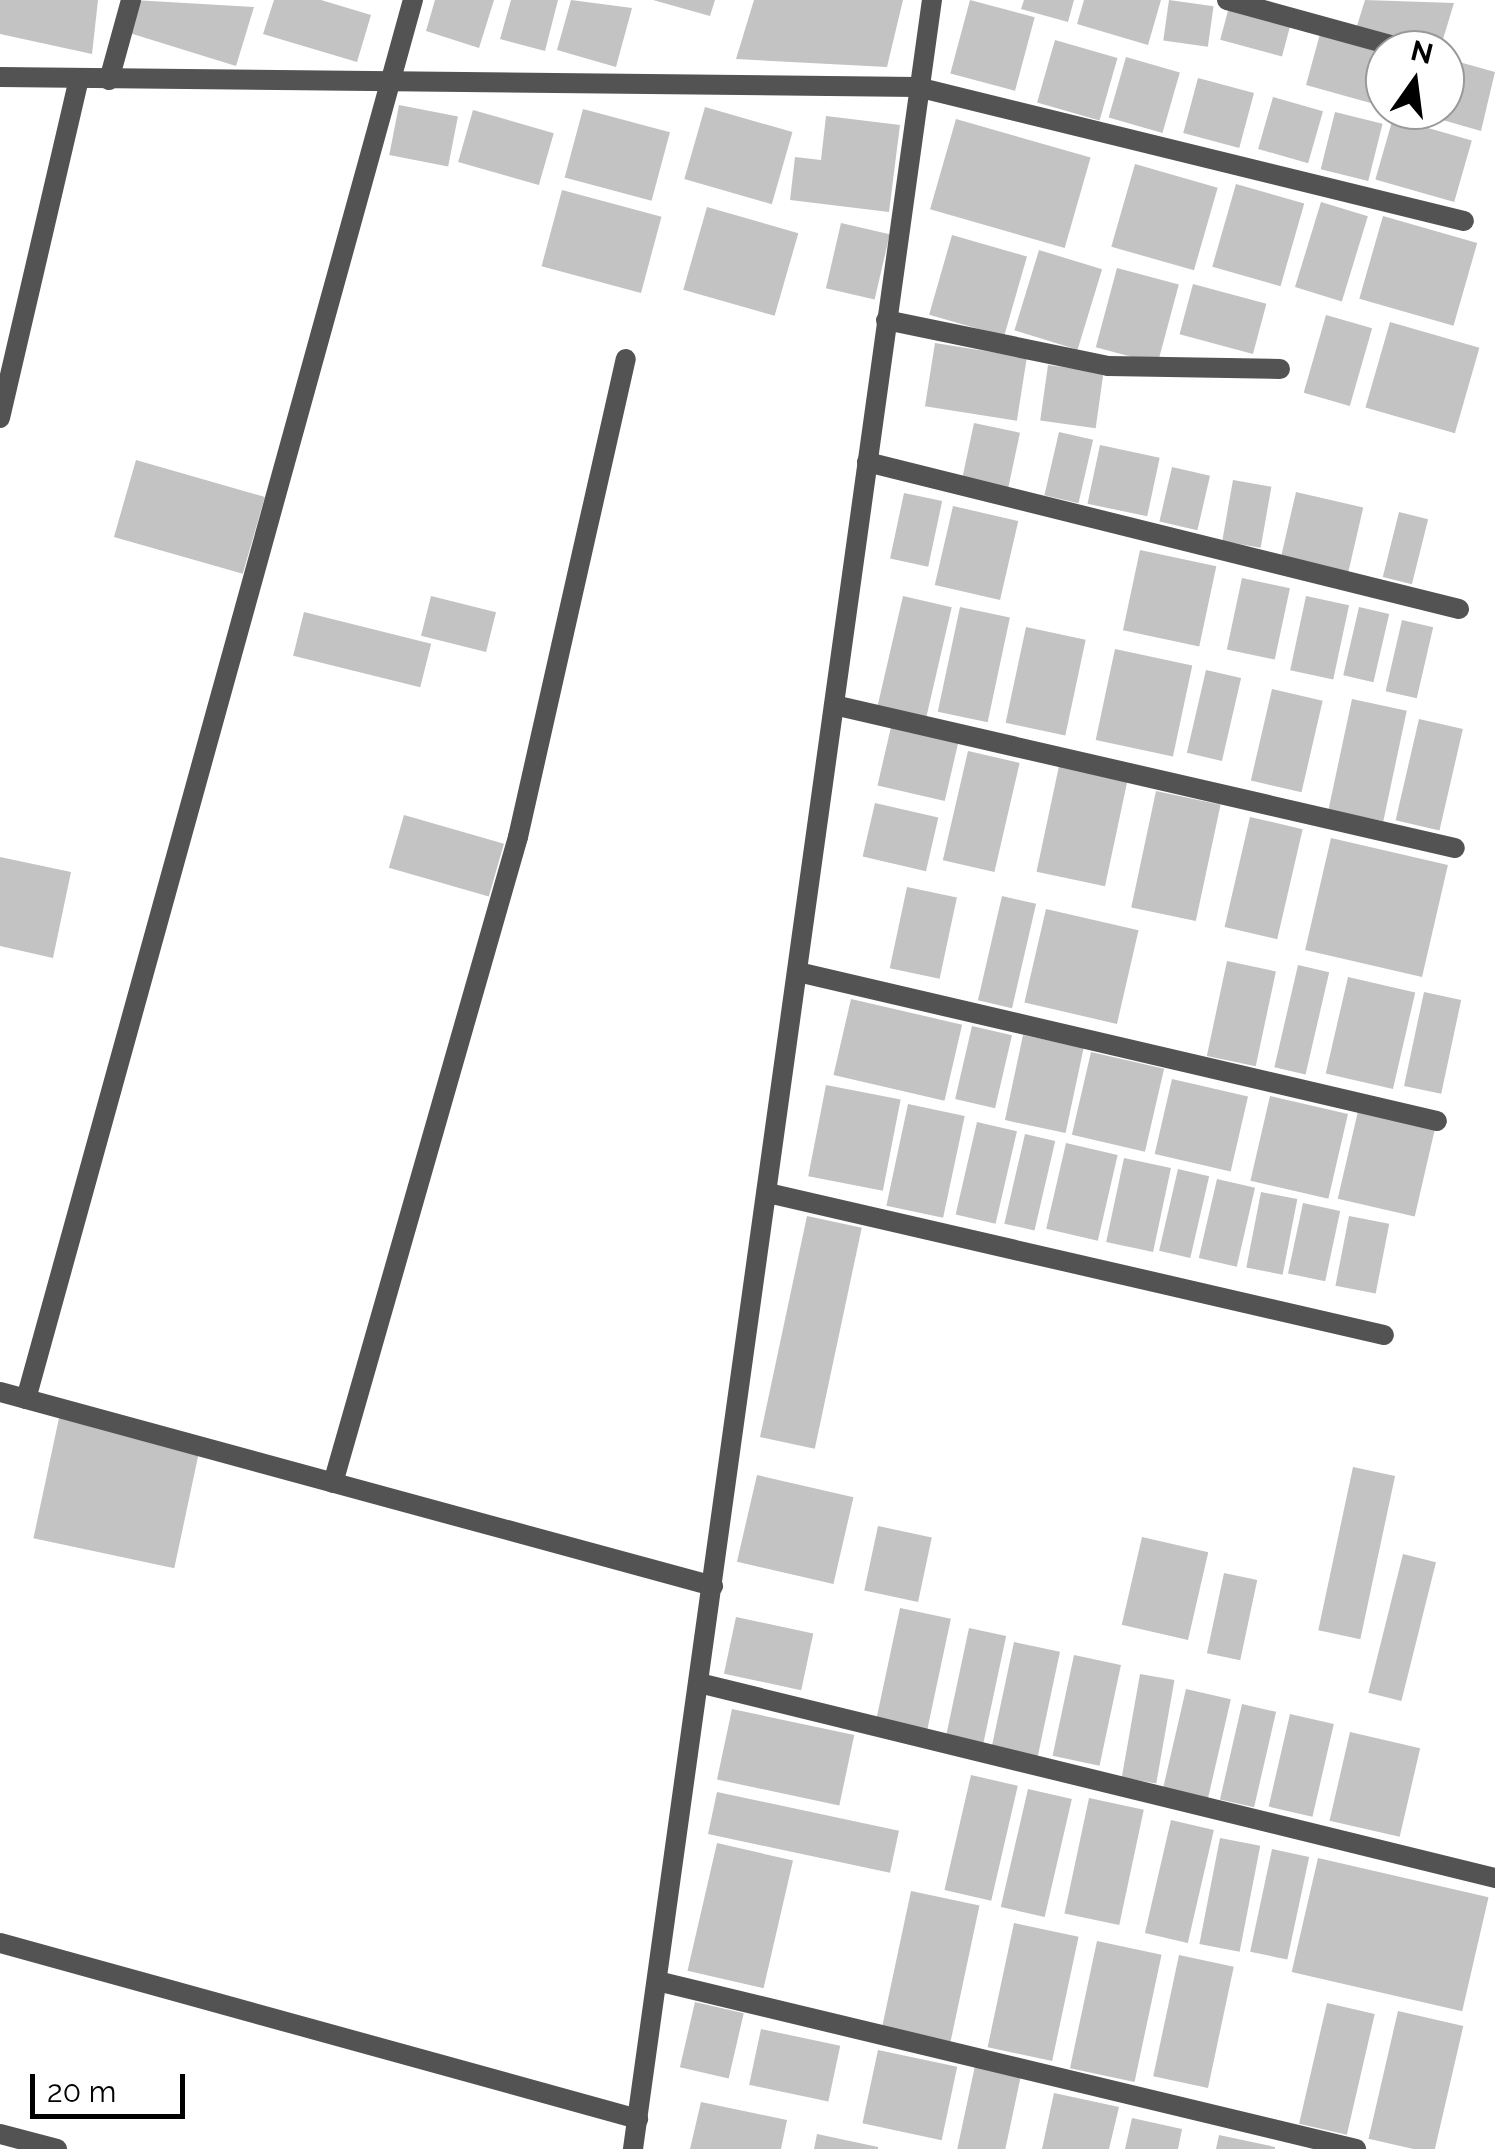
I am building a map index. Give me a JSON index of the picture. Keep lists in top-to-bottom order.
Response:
{
  "scale_bar": "20 m",
  "north": "top"
}
